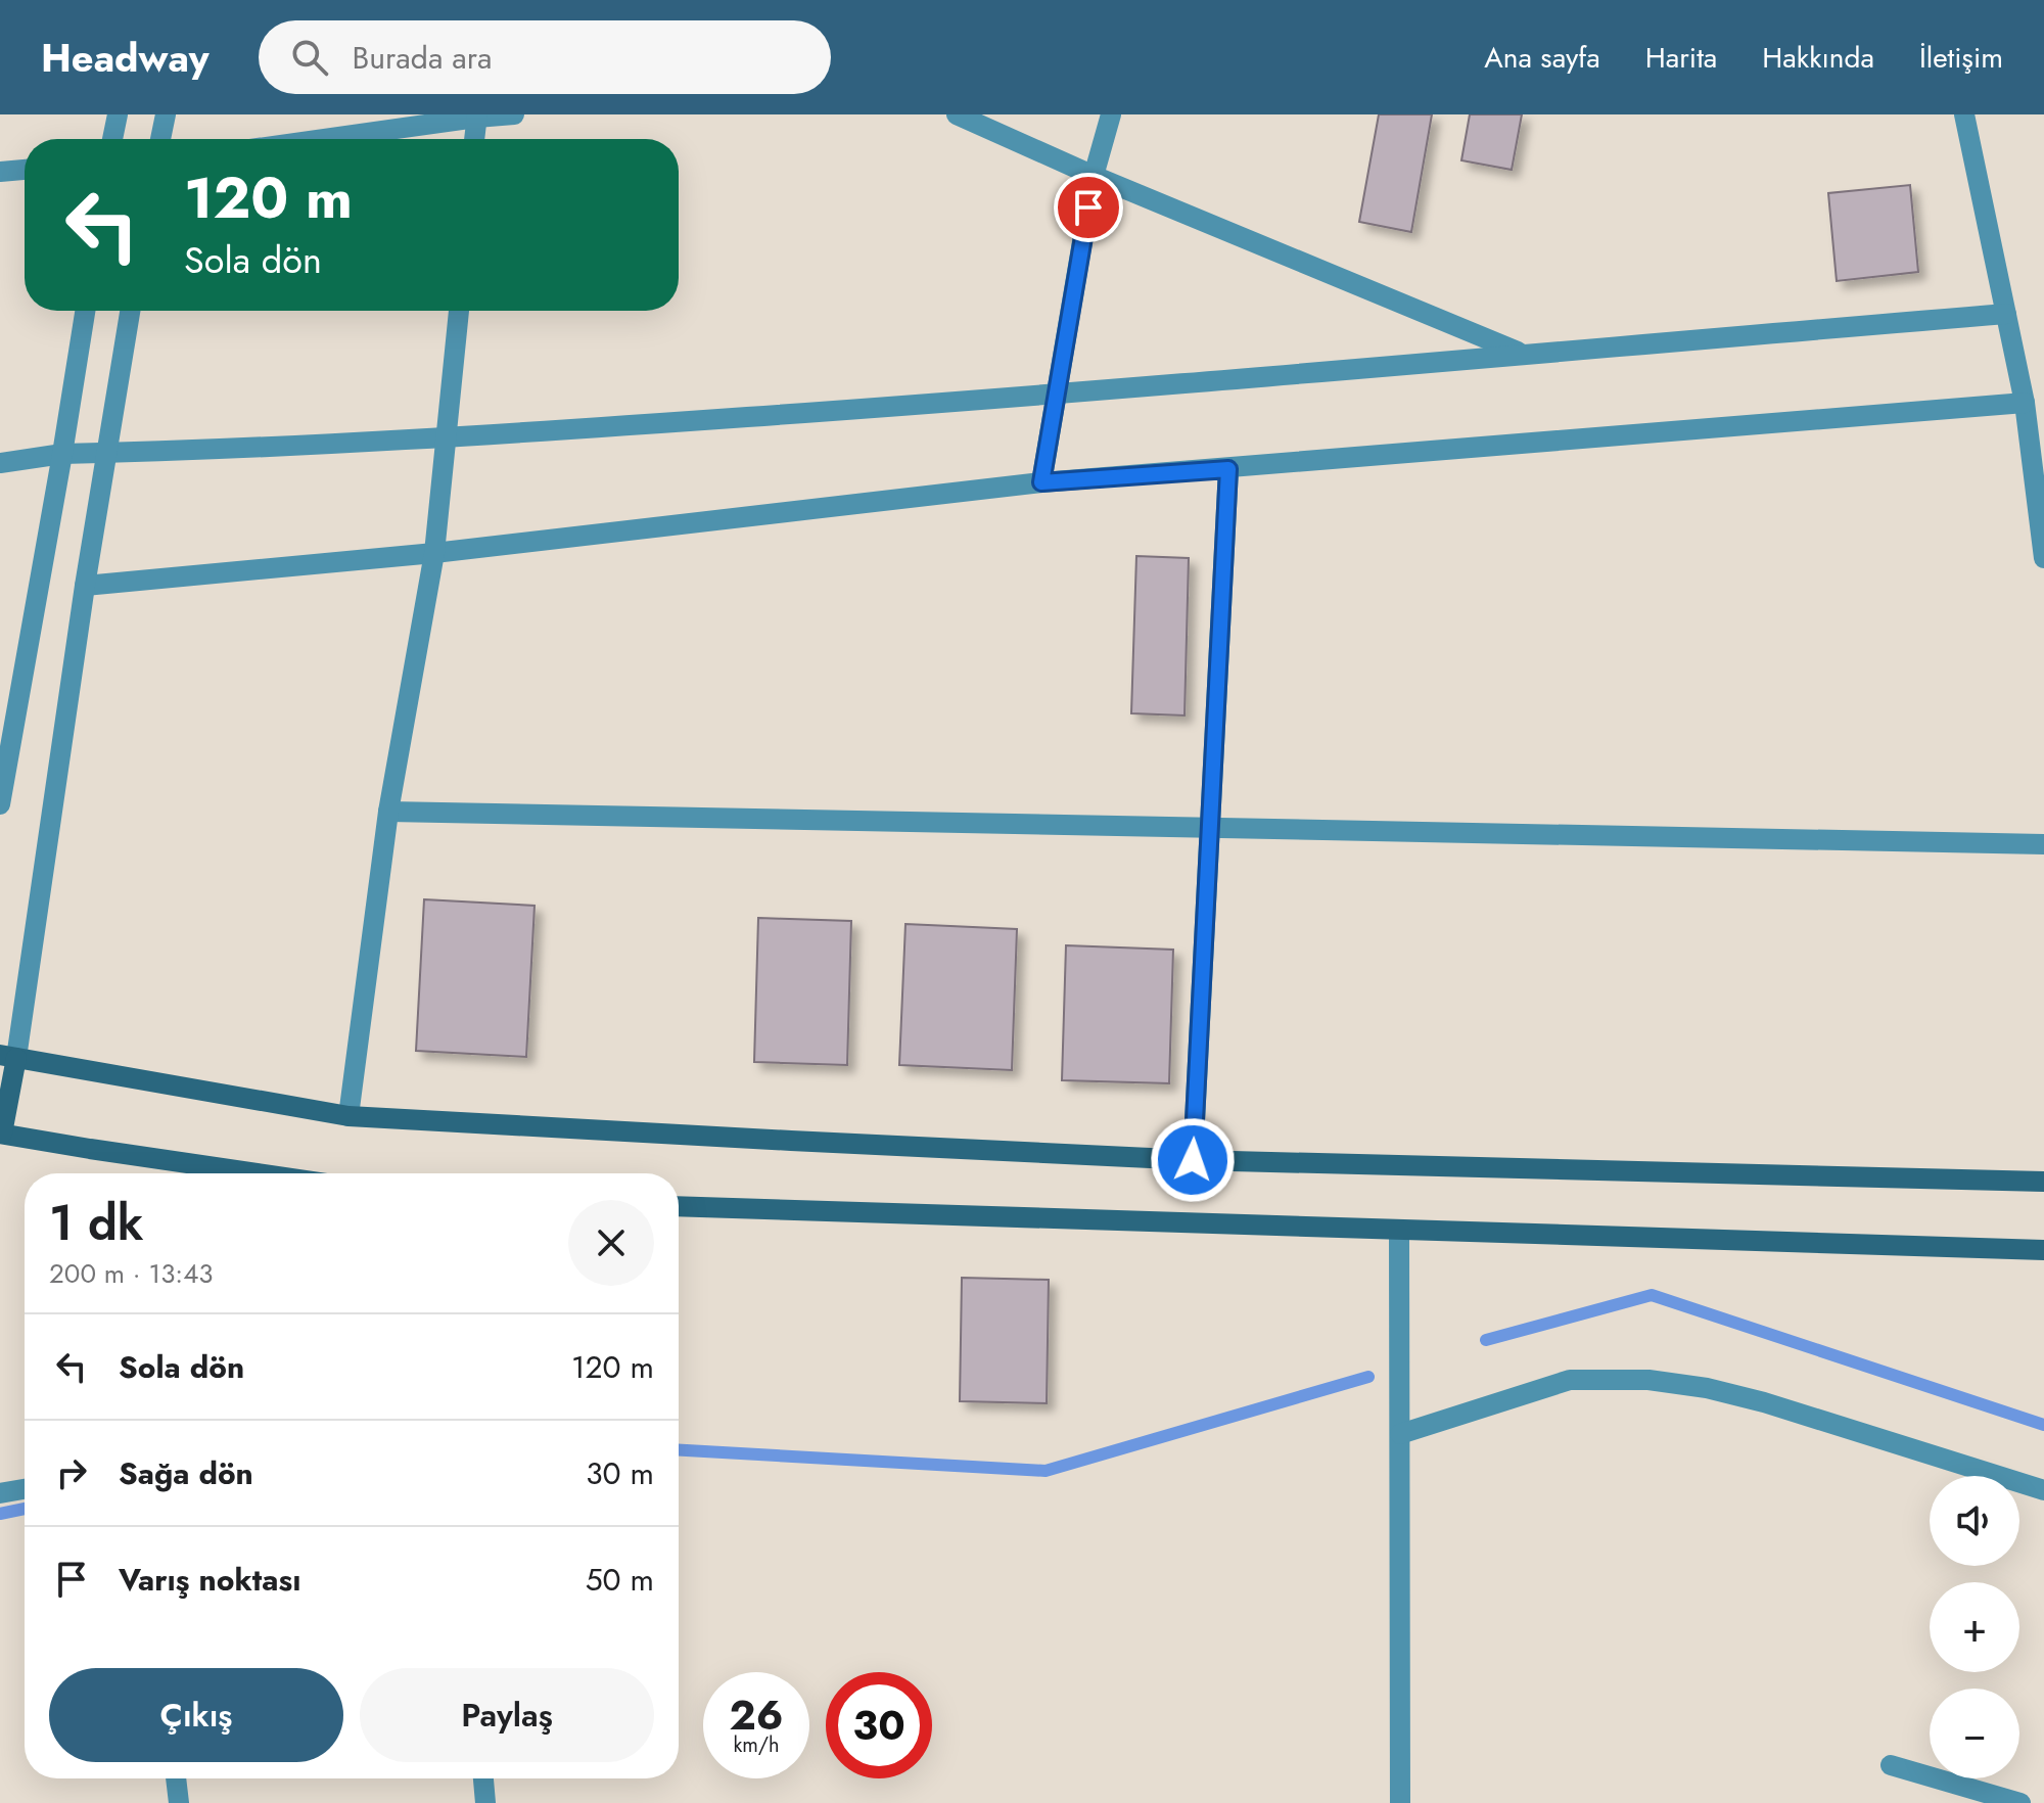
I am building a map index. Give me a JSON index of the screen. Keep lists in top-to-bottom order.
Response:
{
  "page": {
    "header": "Headway",
    "search": "Burada ara",
    "nav": [
      "Ana sayfa",
      "Harita",
      "Hakkında",
      "İletişim"
    ],
    "turn": ["120 m", "Sola dön"],
    "heading": ["1 dk", "200 m · 13:43"],
    "list": [
      {
        "name": "Sola dön",
        "value": "120 m"
      },
      {
        "name": "Sağa dön",
        "value": "30 m"
      },
      {
        "name": "Varış noktası",
        "value": "50 m"
      }
    ],
    "map_buttons": ["+", "−"],
    "buttons": ["Çıkış", "Paylaş"],
    "speed": "26 km/h",
    "limit": "30"
  }
}
